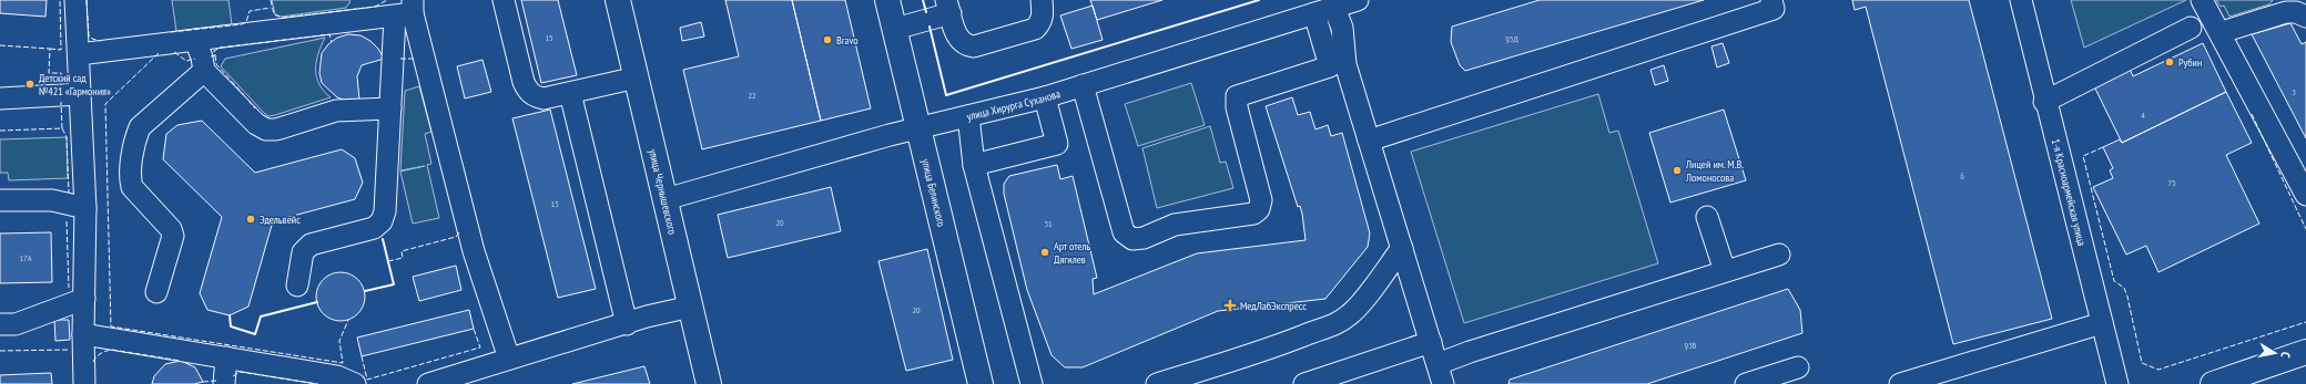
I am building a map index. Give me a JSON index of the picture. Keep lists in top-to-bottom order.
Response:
{
  "streets": {
    "main road": ["улица Чернышевского", "улица Белинского"],
    "street": ["улица Хирурга Суханова", "1-я Красноармейская улица"]
  },
  "crossings": [
    ["улица Хирурга Суханова", "улица Чернышевского"],
    ["улица Хирурга Суханова", "улица Белинского"]
  ],
  "places": {
    "other": [
      "Bravo",
      "Рубин",
      "Детский сад №421 «Гармония»",
      "Лицей им. М.В. Ломоносова",
      "Эдельвейс",
      "Арт отель Дягилев"
    ],
    "health": ["МедЛабЭкспресс"]
  },
  "house_numbers": [
    "15",
    "93Д",
    "3",
    "22",
    "4",
    "6",
    "75",
    "13",
    "20",
    "31",
    "17А",
    "20",
    "93Б"
  ],
  "north": "right"
}
